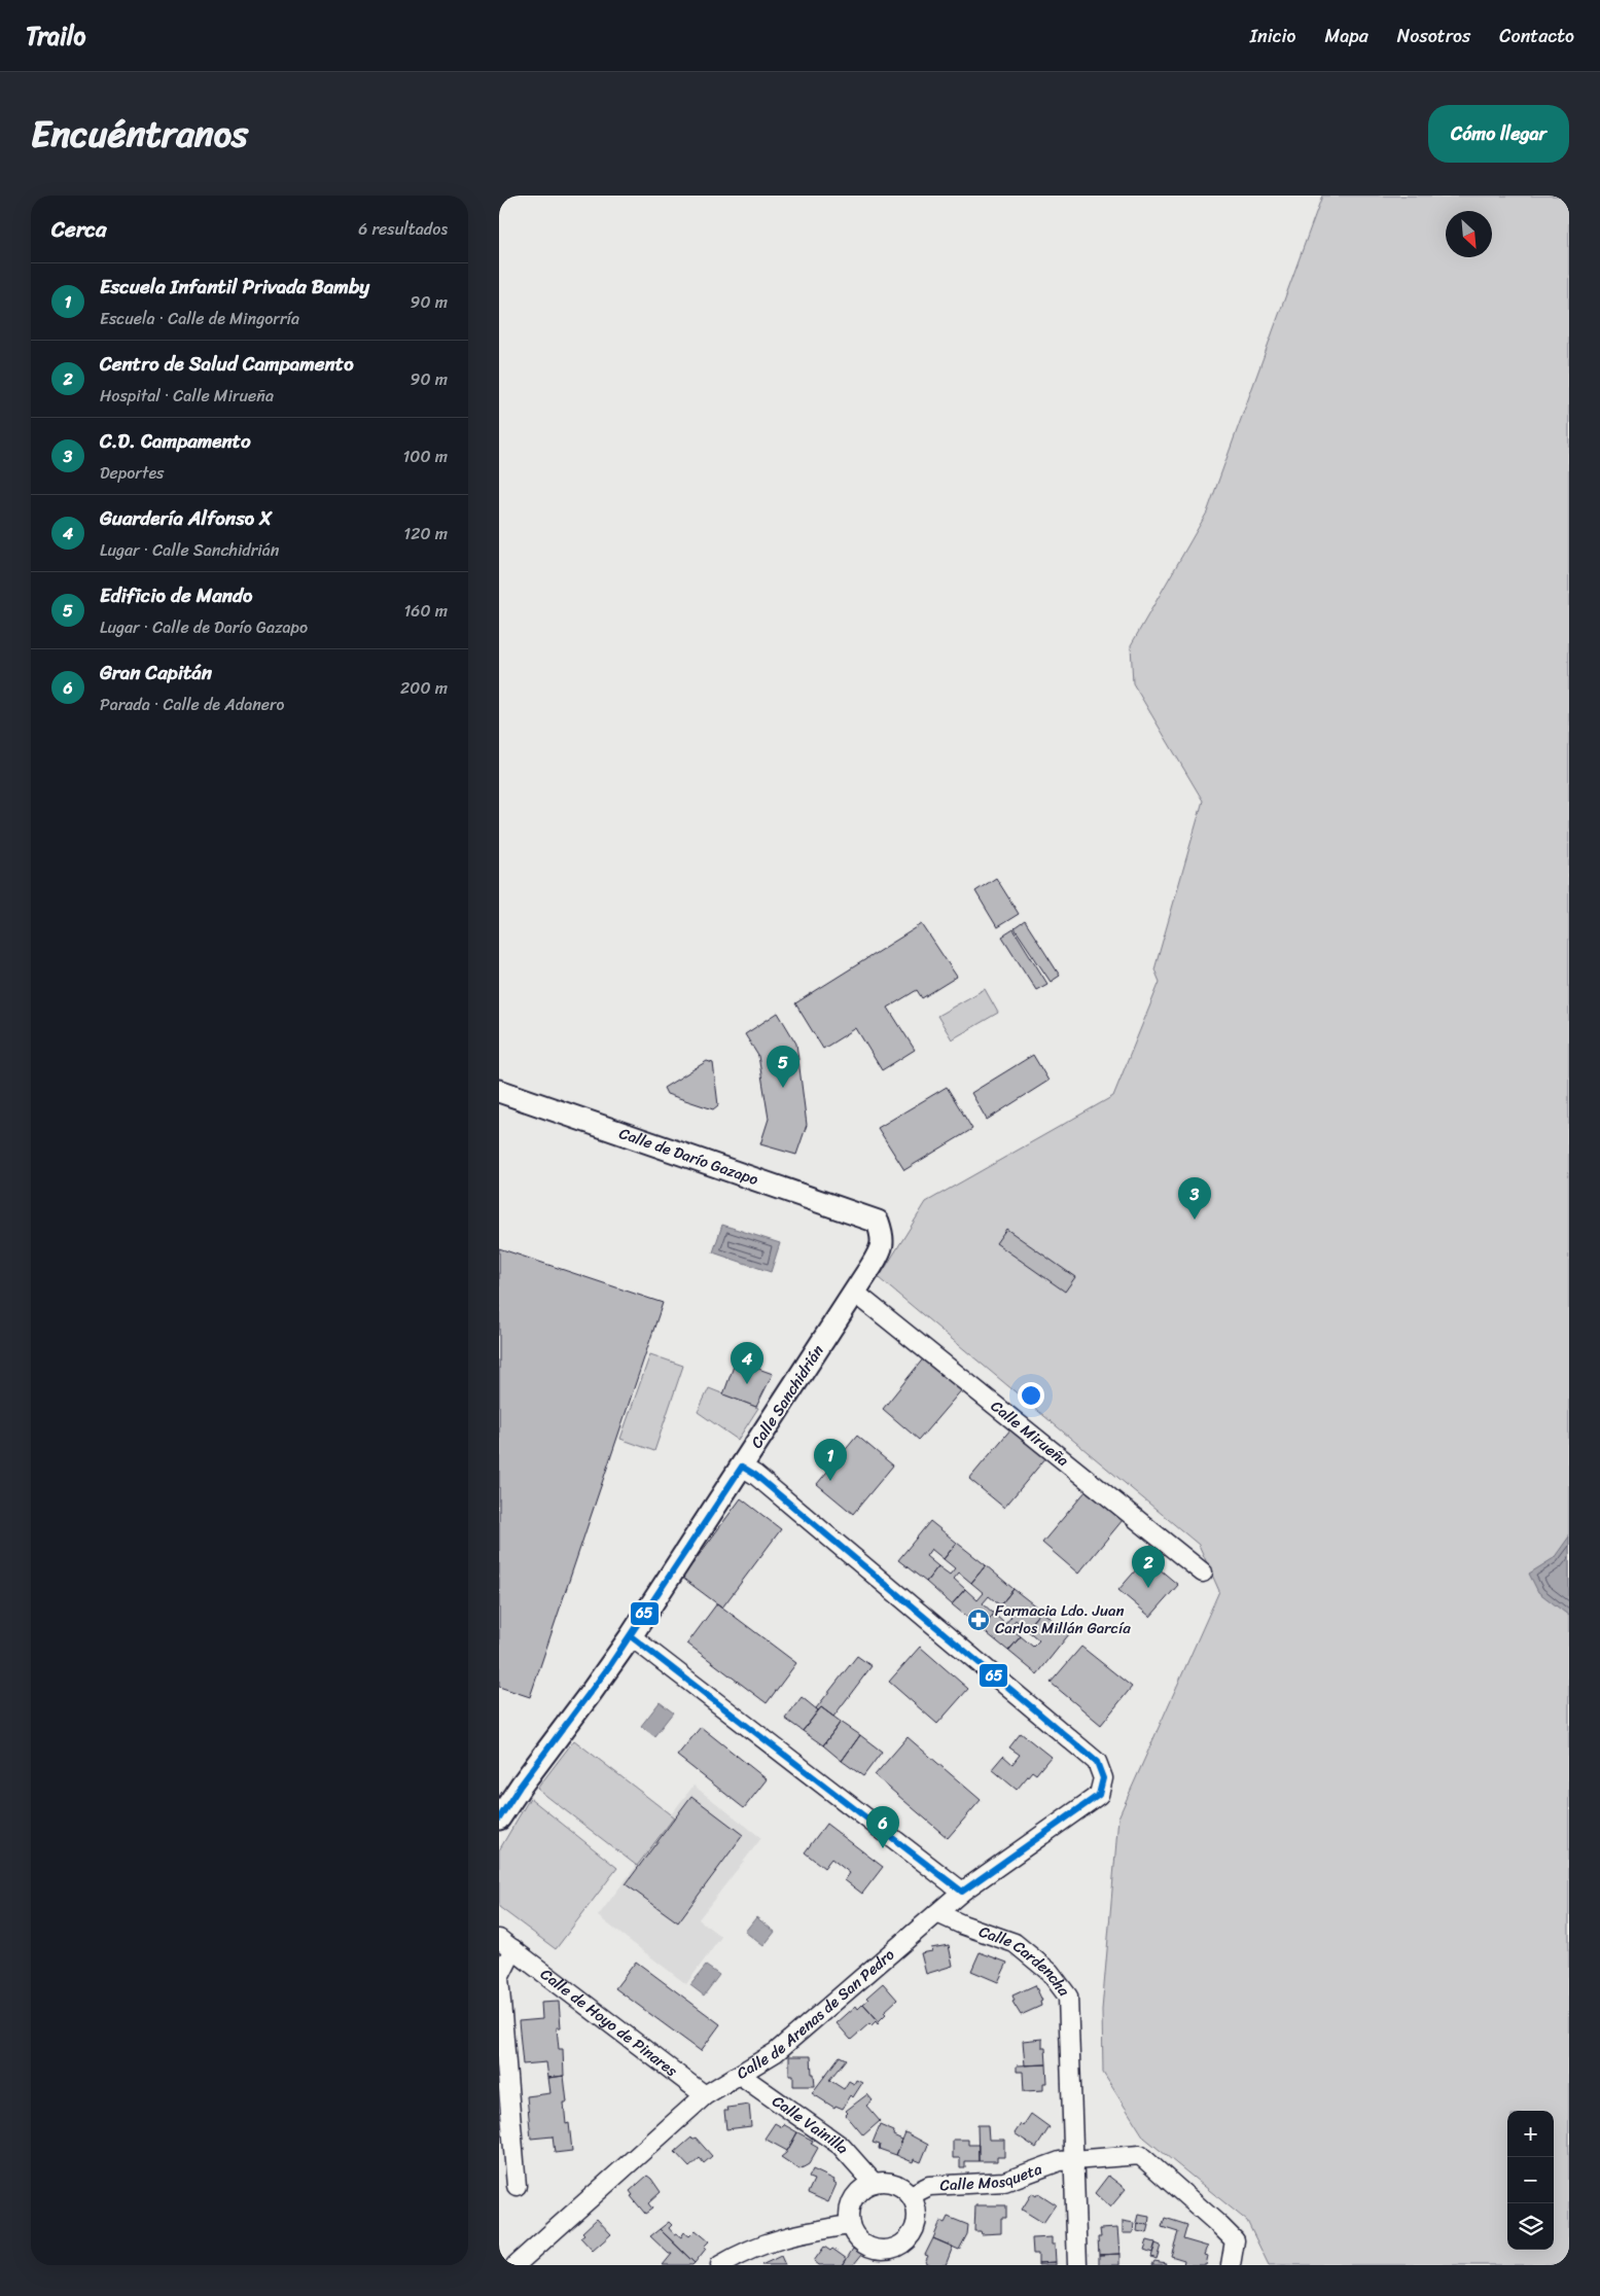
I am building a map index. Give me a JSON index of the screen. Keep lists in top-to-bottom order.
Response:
{
  "streets": {
    "street": [
      "Calle de Darío Gazapo",
      "Calle Sanchidrián",
      "Calle Mirueña",
      "Calle Cardencha",
      "Calle de Arenas de San Pedro",
      "Calle de Hoyo de Pinares",
      "Calle Vainilla",
      "Calle Mosqueta"
    ]
  },
  "crossings": [
    ["Calle de Darío Gazapo", "Calle Sanchidrián"],
    ["Calle Sanchidrián", "Calle Mirueña"],
    ["Calle Sanchidrián", "Calle de Arenas de San Pedro"],
    ["Calle Cardencha", "Calle de Arenas de San Pedro"],
    ["Calle Cardencha", "Calle Mosqueta"],
    ["Calle de Arenas de San Pedro", "Calle de Hoyo de Pinares"],
    ["Calle de Arenas de San Pedro", "Calle Vainilla"],
    ["Calle Vainilla", "Calle Mosqueta"]
  ],
  "places": {
    "pharmacy": ["Farmacia Ldo. Juan Carlos Millán García"]
  },
  "lines": ["transit line 65"],
  "north": "bottom right",
  "page": {
    "header": "Trailo",
    "nav": [
      "Inicio",
      "Mapa",
      "Nosotros",
      "Contacto"
    ],
    "title": "Encuéntranos",
    "buttons": "Cómo llegar",
    "heading": ["Cerca", "6 resultados"],
    "list": [
      {
        "mark": "1",
        "name": "Escuela Infantil Privada Bamby",
        "note": "Escuela · Calle de Mingorría",
        "value": "90 m"
      },
      {
        "mark": "2",
        "name": "Centro de Salud Campamento",
        "note": "Hospital · Calle Mirueña",
        "value": "90 m"
      },
      {
        "mark": "3",
        "name": "C.D. Campamento",
        "note": "Deportes",
        "value": "100 m"
      },
      {
        "mark": "4",
        "name": "Guardería Alfonso X",
        "note": "Lugar · Calle Sanchidrián",
        "value": "120 m"
      },
      {
        "mark": "5",
        "name": "Edificio de Mando",
        "note": "Lugar · Calle de Darío Gazapo",
        "value": "160 m"
      },
      {
        "mark": "6",
        "name": "Gran Capitán",
        "note": "Parada · Calle de Adanero",
        "value": "200 m"
      }
    ],
    "pins": [
      "5",
      "3",
      "4",
      "1",
      "2",
      "6"
    ],
    "map_buttons": ["+", "−"]
  }
}
